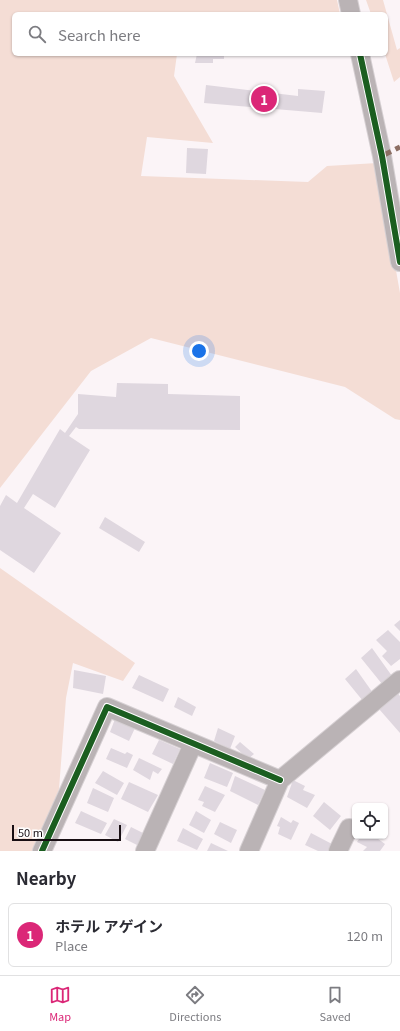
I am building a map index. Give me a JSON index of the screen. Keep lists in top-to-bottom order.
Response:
{
  "scale_bar": "50 m",
  "page": {
    "search": "Search here",
    "pins": "1",
    "scale": "50 m",
    "heading": "Nearby",
    "list": [
      {
        "mark": "1",
        "name": "ホテル アゲイン",
        "note": "Place",
        "value": "120 m"
      }
    ],
    "nav": ["Map", "Directions", "Saved"]
  }
}
